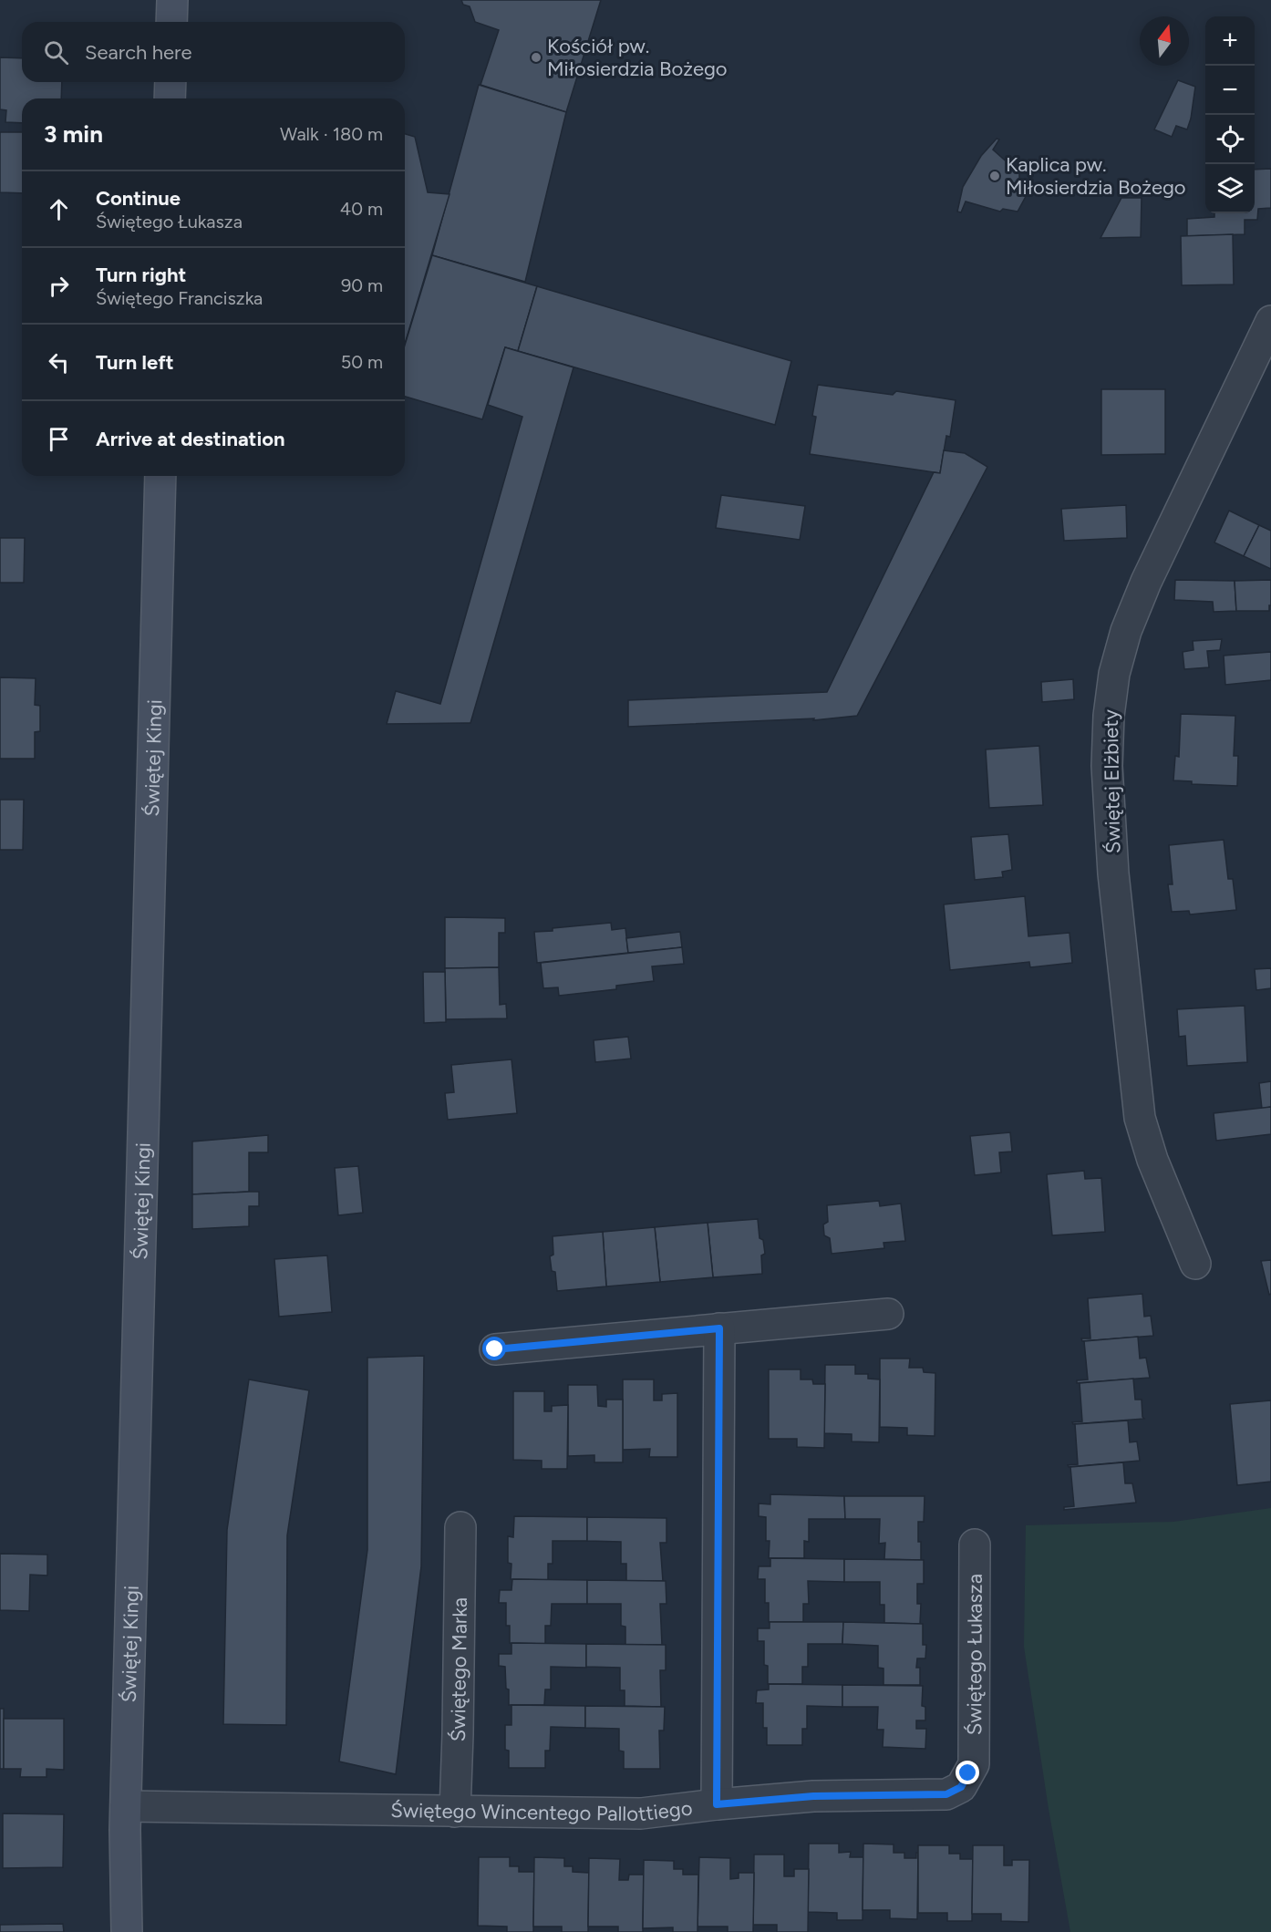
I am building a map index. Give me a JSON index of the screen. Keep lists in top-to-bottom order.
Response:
{
  "streets": {
    "street": [
      "Świętej Kingi",
      "Świętej Elżbiety",
      "Świętego Łukasza",
      "Świętego Marka",
      "Świętego Wincentego Pallottiego"
    ]
  },
  "crossings": [
    ["Świętej Kingi", "Świętego Wincentego Pallottiego"],
    ["Świętego Łukasza", "Świętego Wincentego Pallottiego"],
    ["Świętego Marka", "Świętego Wincentego Pallottiego"]
  ],
  "places": ["Kościół pw. Miłosierdzia Bożego", "Kaplica pw. Miłosierdzia Bożego"],
  "north": "top",
  "page": {
    "map_buttons": ["+", "−"],
    "search": "Search here",
    "heading": ["3 min", "Walk · 180 m"],
    "list": [
      ["Continue", "Świętego Łukasza", "40 m"],
      ["Turn right", "Świętego Franciszka", "90 m"],
      ["Turn left", "50 m"],
      "Arrive at destination"
    ]
  }
}
